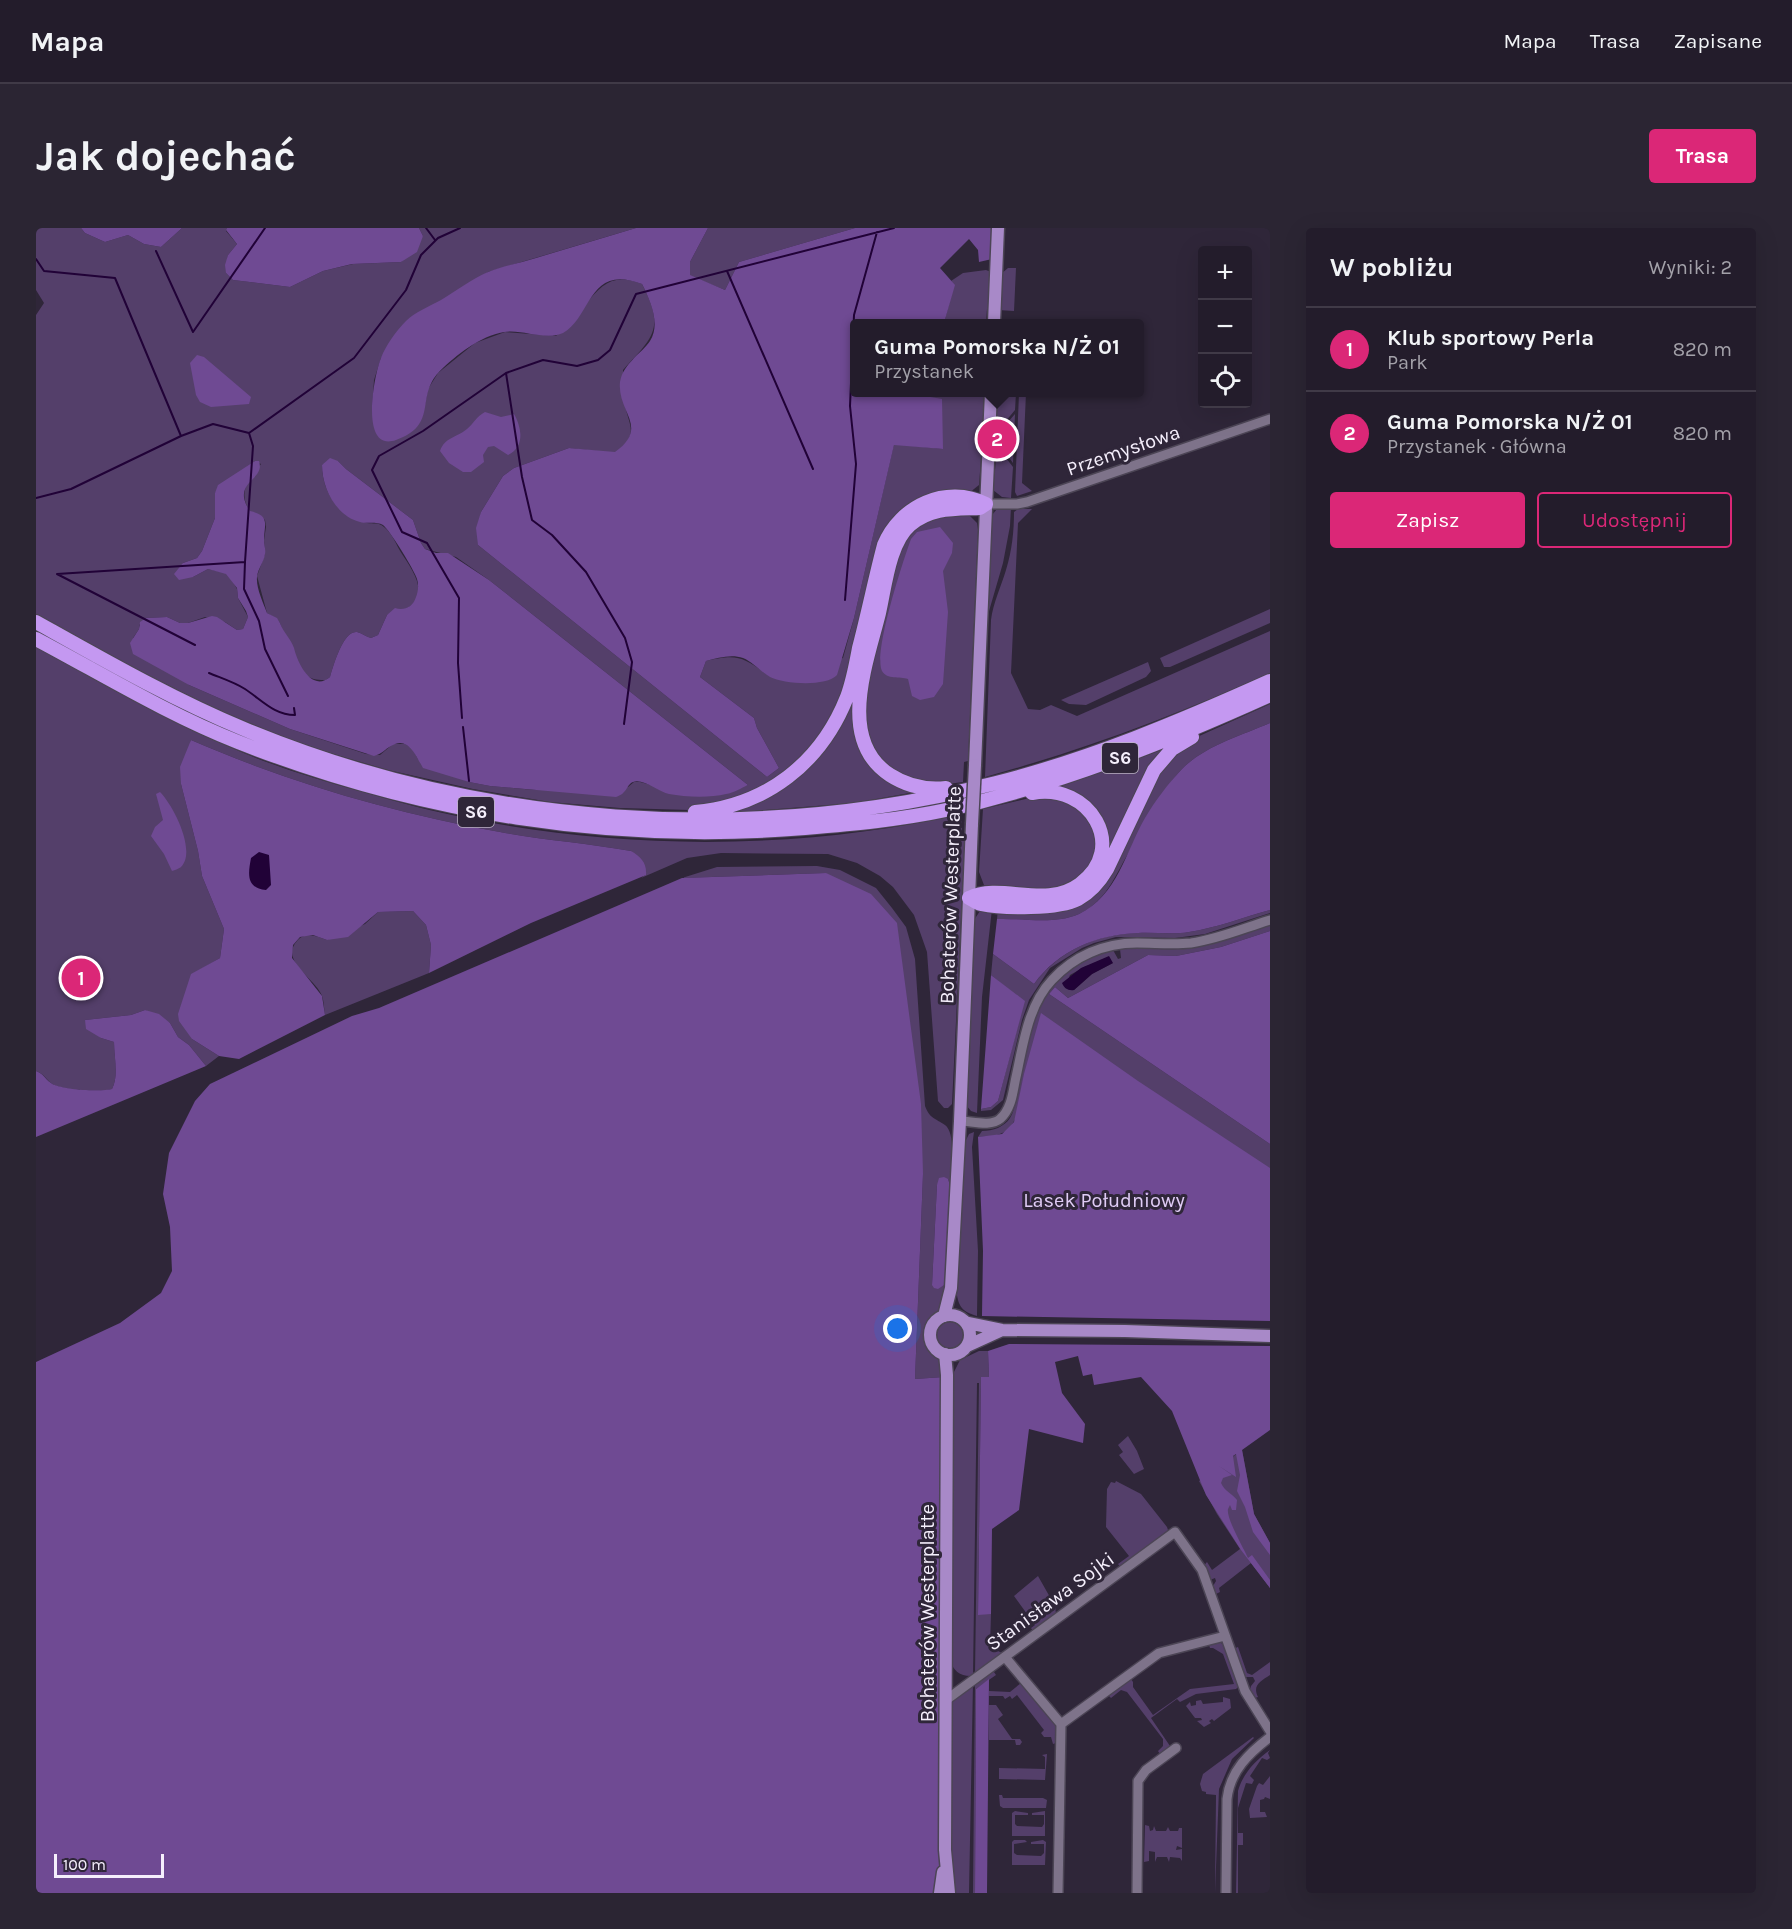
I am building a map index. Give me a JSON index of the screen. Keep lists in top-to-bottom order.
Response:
{
  "streets": {
    "highway": ["S6"],
    "main road": ["Bohaterów Westerplatte"],
    "street": ["Przemysłowa", "Stanisława Sojki"]
  },
  "crossings": [
    ["Przemysłowa", "Bohaterów Westerplatte"],
    ["Bohaterów Westerplatte", "Stanisława Sojki"]
  ],
  "parks": ["Lasek Południowy"],
  "scale_bar": "100 m",
  "page": {
    "header": "Mapa",
    "nav": ["Mapa", "Trasa", "Zapisane"],
    "buttons": [
      "Trasa",
      ["Zapisz", "Udostępnij"]
    ],
    "title": "Jak dojechać",
    "heading": ["W pobliżu", "Wyniki: 2"],
    "map_buttons": ["+", "−"],
    "list": [
      {
        "mark": "1",
        "name": "Klub sportowy Perla",
        "note": "Park",
        "value": "820 m"
      },
      {
        "mark": "2",
        "name": "Guma Pomorska N/Ż 01",
        "note": "Przystanek · Główna",
        "value": "820 m"
      }
    ],
    "popup": ["Guma Pomorska N/Ż 01", "Przystanek"],
    "pins": ["2", "1"],
    "scale": "100 m"
  }
}
